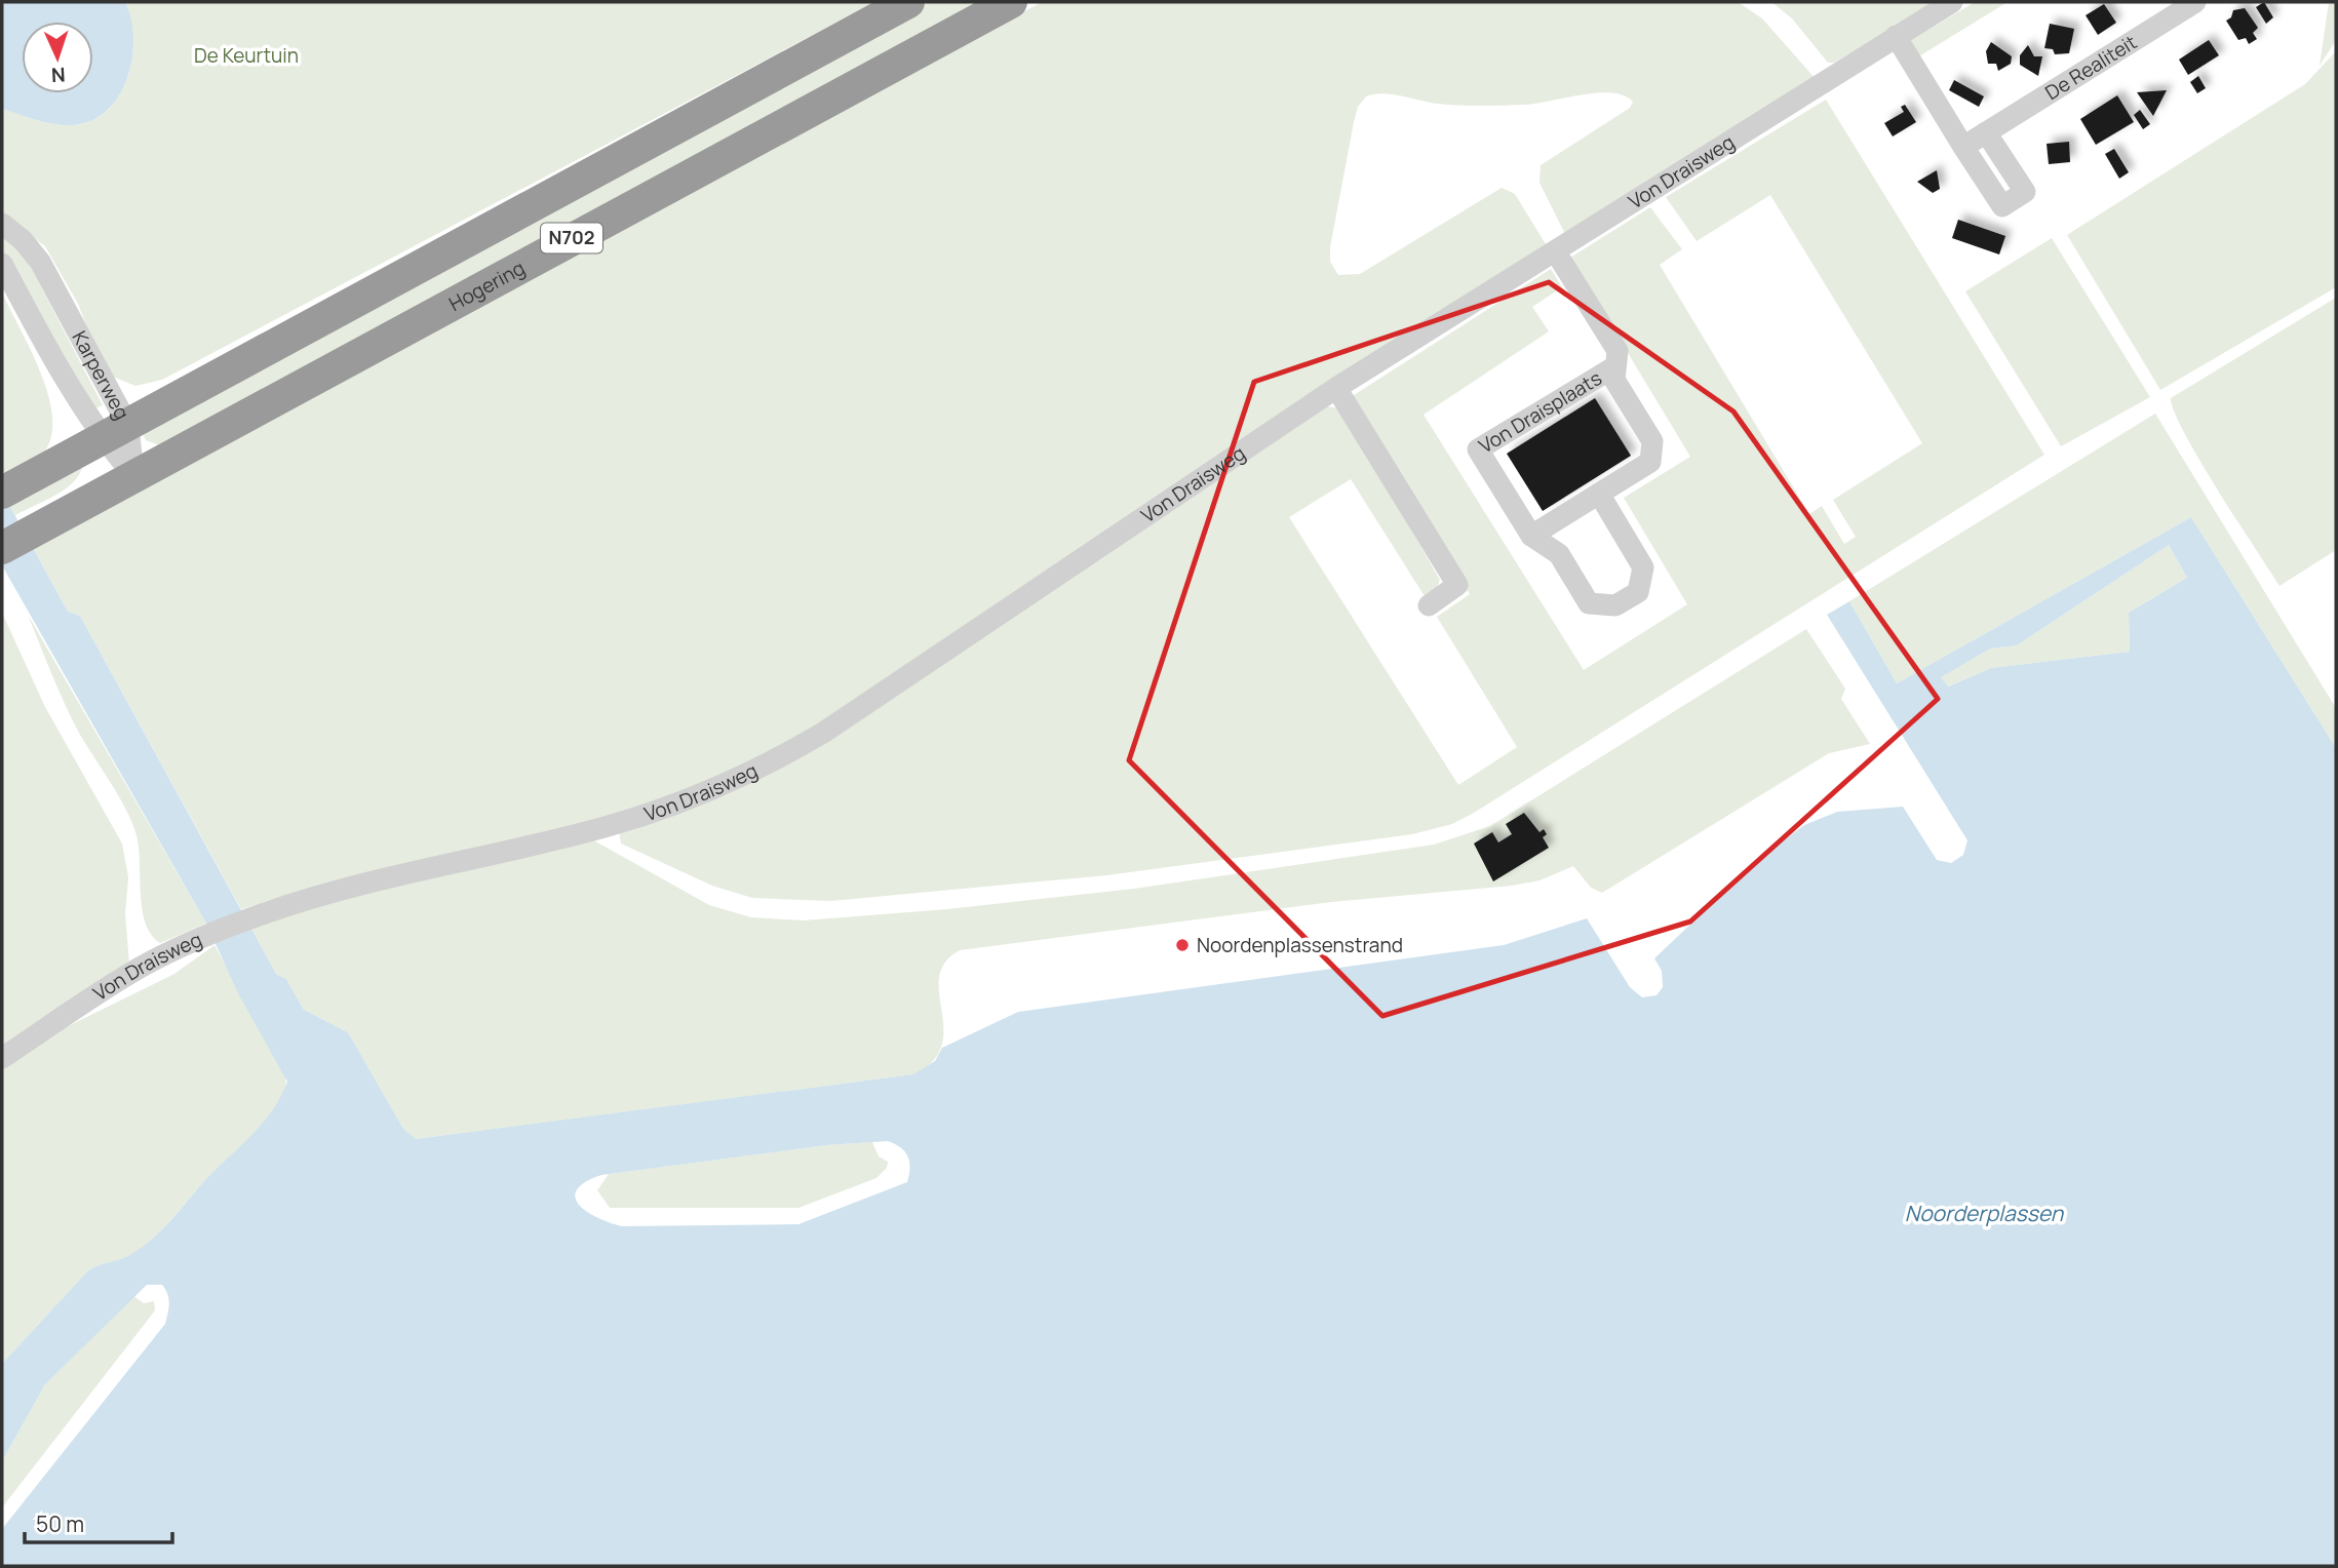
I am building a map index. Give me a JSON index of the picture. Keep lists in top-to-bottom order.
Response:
{
  "streets": {
    "highway": ["N702", "Hogering"],
    "street": [
      "De Realiteit",
      "Von Draisweg",
      "Karperweg",
      "Von Draisplaats"
    ]
  },
  "crossings": [
    ["Von Draisweg", "Von Draisplaats"],
    ["N702", "Karperweg"],
    ["Hogering", "Karperweg"]
  ],
  "water": ["Noorderplassen"],
  "parks": ["De Keurtuin"],
  "places": ["Noordenplassenstrand"],
  "scale_bar": "50 m",
  "north": "bottom"
}
